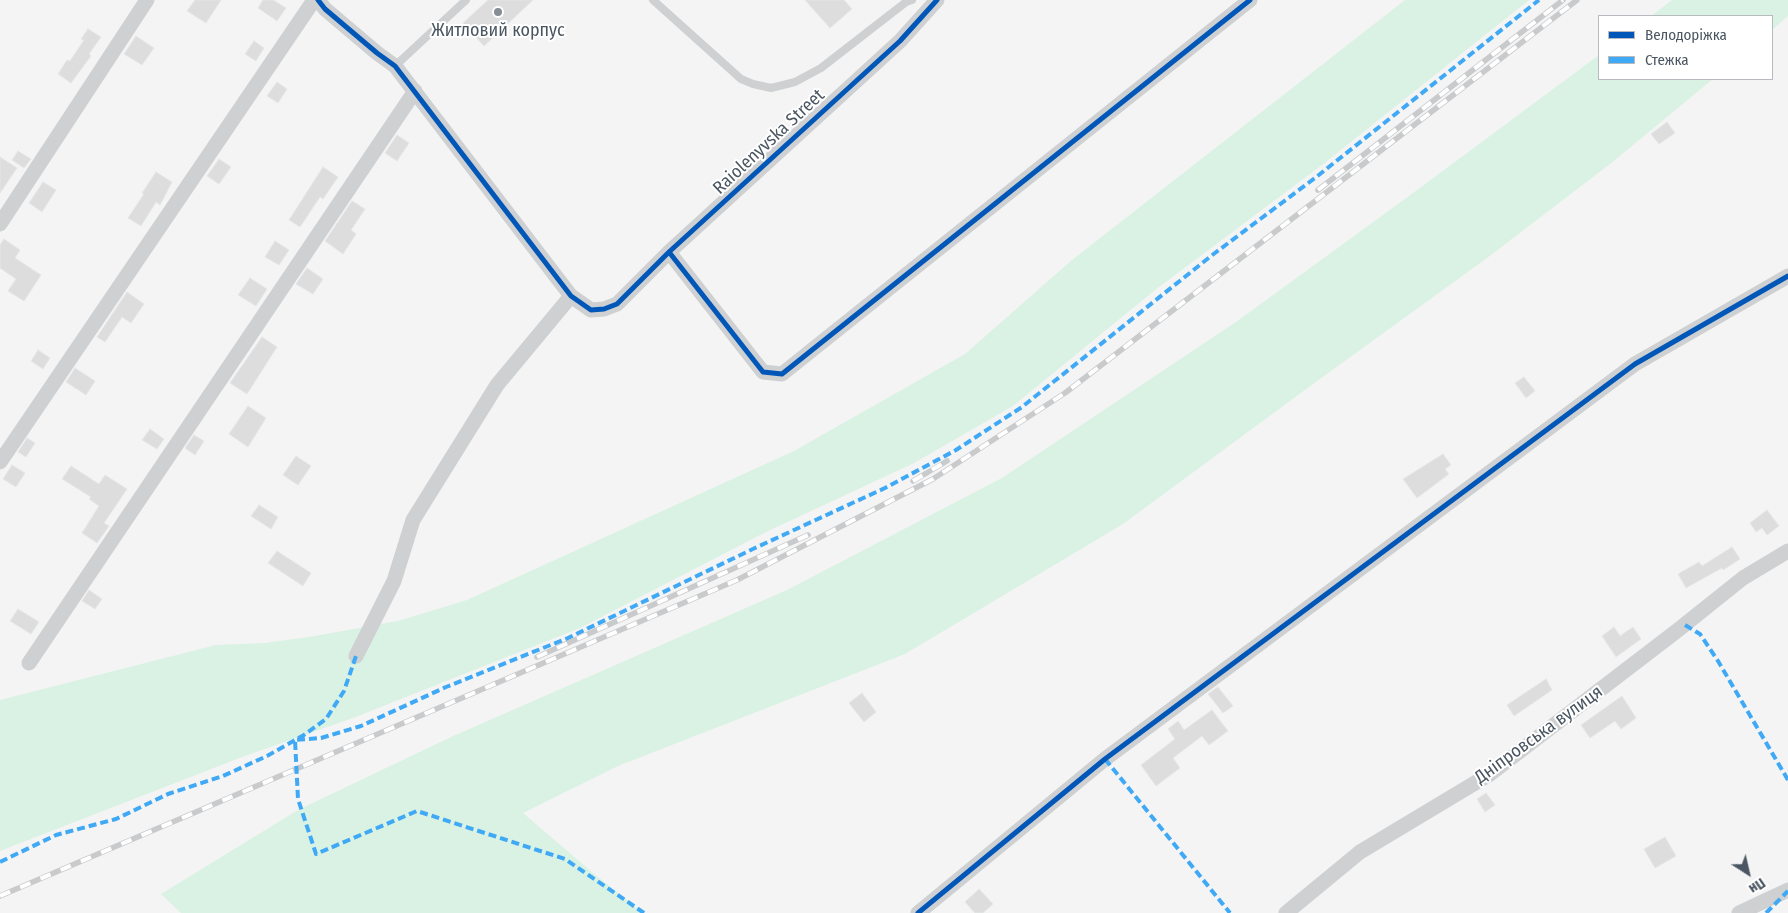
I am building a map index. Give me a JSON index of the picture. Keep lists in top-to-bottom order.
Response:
{
  "streets": {
    "street": ["Raiolenyvska Street", "Дніпровська вулиця"]
  },
  "places": ["Житловий корпус"],
  "legend": ["Велодоріжка", "Стежка"],
  "north": "bottom right"
}
